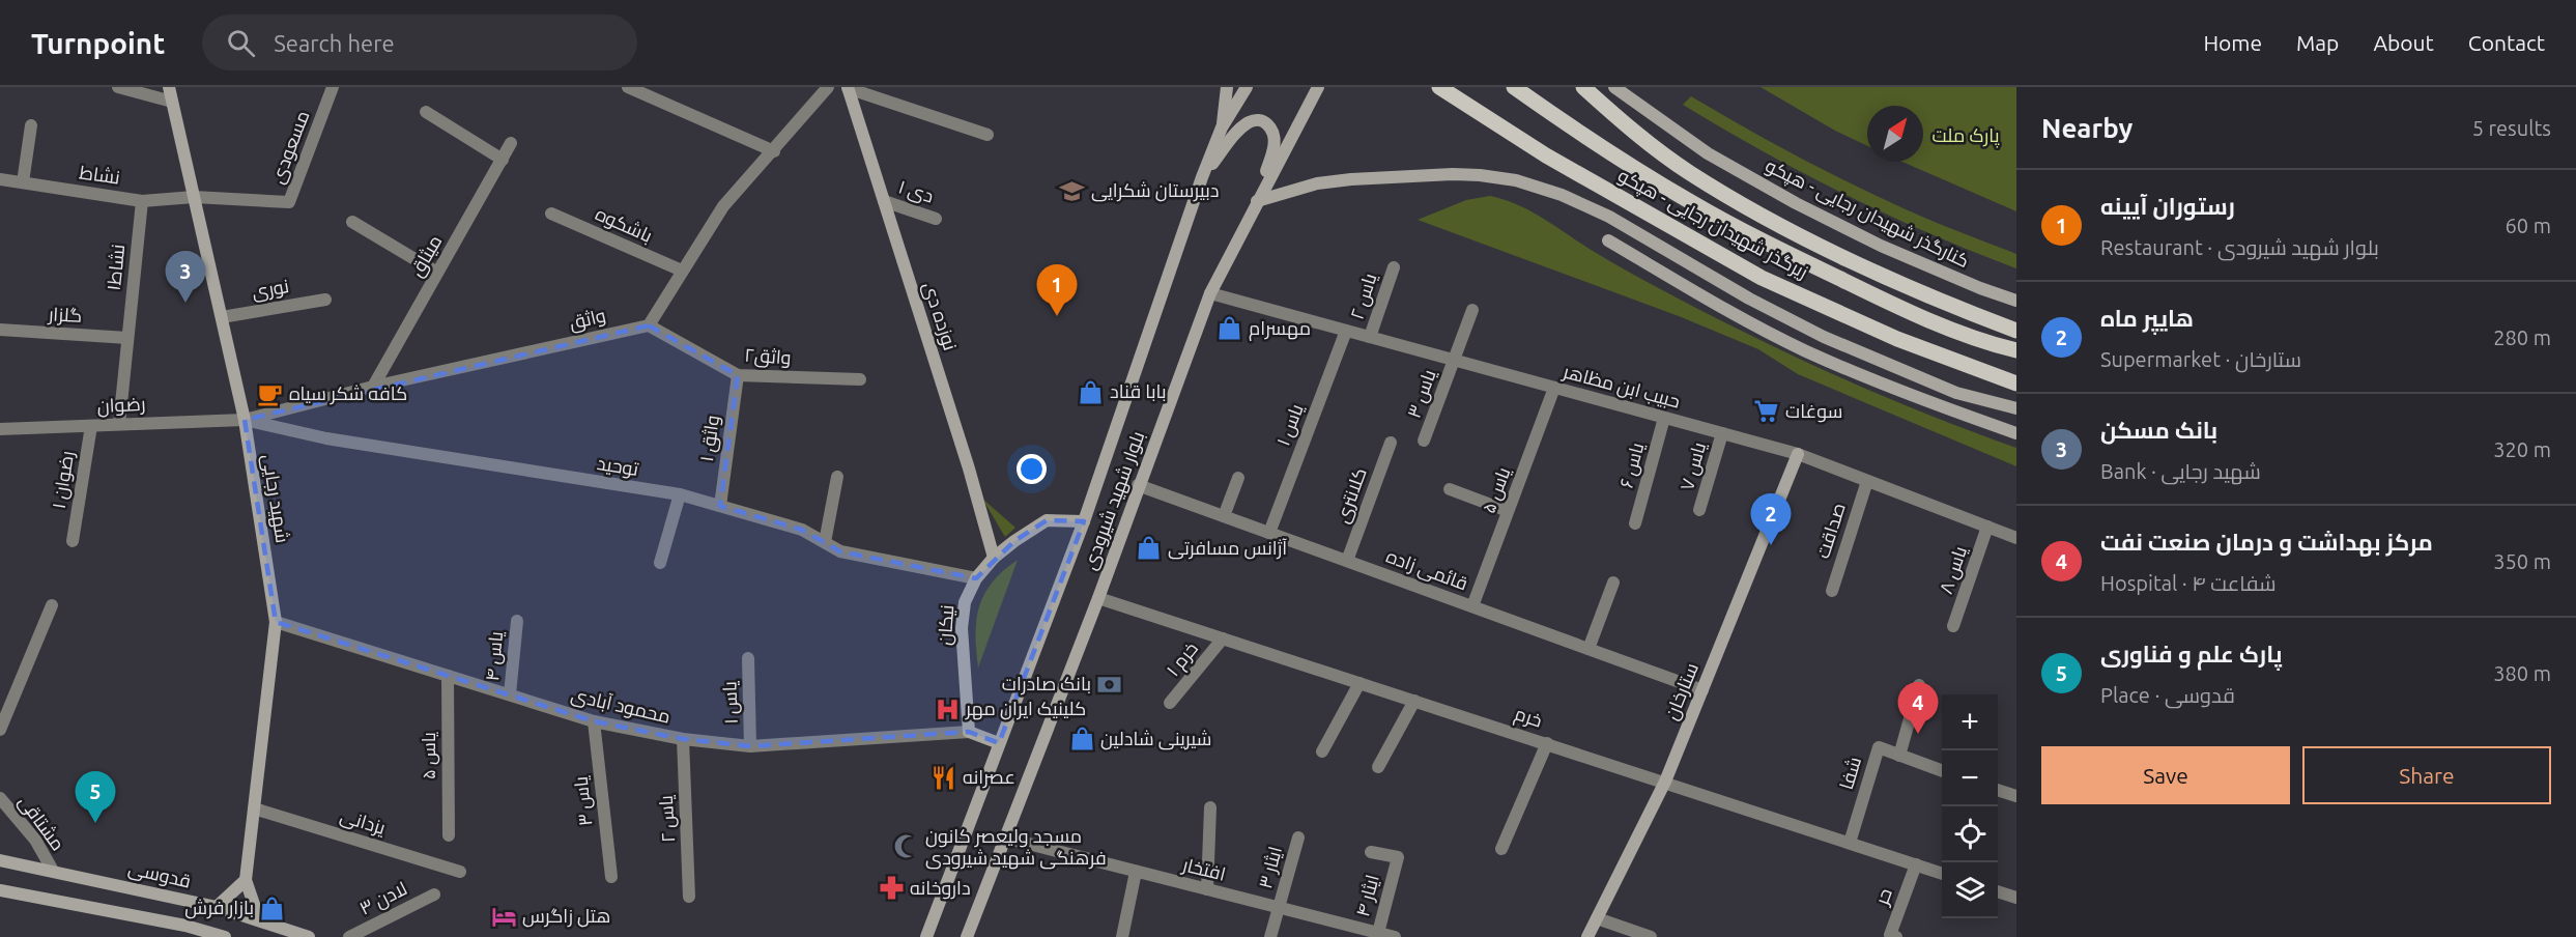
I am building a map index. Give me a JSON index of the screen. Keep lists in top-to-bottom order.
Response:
{
  "streets": {
    "main road": [
      "کنارگذر شهیدان رجایی - هپکو",
      "زیرگذر شهیدان رجایی - هپکو",
      "نوزده دی",
      "شهید رجایی",
      "بلوار شهید شیرودی",
      "نیکان",
      "ستارخان",
      "قدوسی"
    ],
    "street": [
      "مسعودی",
      "نشاط",
      "دی ۱",
      "باشکوه",
      "میثاق",
      "نشاط۱",
      "نوری",
      "یاس ۲",
      "گلزار",
      "واثق",
      "واثق۲",
      "حبیب ابن مظاهر",
      "یاس ۳",
      "رضوان",
      "یاس ۱",
      "واثق ۱",
      "یاس ۶",
      "توحید",
      "یاس ۷",
      "رضوان ۱",
      "یاس ۵",
      "کلانتری",
      "صداقت",
      "قائمی زاده",
      "یاس ۸",
      "یاس ۴",
      "خرم ۱",
      "محمود آبادی",
      "خرم",
      "شفا",
      "یزدانی",
      "مشتاقی",
      "ایثار ۳",
      "افتخار",
      "ایثار ۴",
      "حر",
      "لادن ۳"
    ]
  },
  "crossings": [
    ["مسعودی", "نشاط"],
    ["مسعودی", "شهید رجایی"],
    ["نشاط", "نشاط۱"],
    ["نشاط", "شهید رجایی"],
    ["دی ۱", "نوزده دی"],
    ["میثاق", "واثق"],
    ["نشاط۱", "گلزار"],
    ["نشاط۱", "رضوان"],
    ["نوری", "شهید رجایی"],
    ["یاس ۲", "حبیب ابن مظاهر"],
    ["یاس ۲", "محمود آبادی"],
    ["نوزده دی", "نیکان"],
    ["واثق", "واثق۲"],
    ["واثق", "رضوان"],
    ["واثق", "توحید"],
    ["واثق", "شهید رجایی"],
    ["واثق۲", "واثق ۱"],
    ["حبیب ابن مظاهر", "یاس ۳"],
    ["حبیب ابن مظاهر", "یاس ۱"],
    ["حبیب ابن مظاهر", "یاس ۶"],
    ["حبیب ابن مظاهر", "یاس ۷"],
    ["حبیب ابن مظاهر", "یاس ۵"],
    ["حبیب ابن مظاهر", "بلوار شهید شیرودی"],
    ["حبیب ابن مظاهر", "صداقت"],
    ["حبیب ابن مظاهر", "یاس ۸"],
    ["حبیب ابن مظاهر", "ستارخان"],
    ["یاس ۳", "محمود آبادی"],
    ["رضوان", "توحید"],
    ["رضوان", "رضوان ۱"],
    ["رضوان", "شهید رجایی"],
    ["یاس ۱", "قائمی زاده"],
    ["یاس ۱", "محمود آبادی"],
    ["واثق ۱", "توحید"],
    ["توحید", "شهید رجایی"],
    ["توحید", "نیکان"],
    ["یاس ۵", "قائمی زاده"],
    ["یاس ۵", "محمود آبادی"],
    ["کلانتری", "قائمی زاده"],
    ["شهید رجایی", "محمود آبادی"],
    ["شهید رجایی", "یزدانی"],
    ["شهید رجایی", "قدوسی"],
    ["بلوار شهید شیرودی", "قائمی زاده"],
    ["بلوار شهید شیرودی", "نیکان"],
    ["بلوار شهید شیرودی", "خرم"],
    ["بلوار شهید شیرودی", "افتخار"],
    ["قائمی زاده", "ستارخان"],
    ["نیکان", "محمود آبادی"],
    ["یاس ۴", "محمود آبادی"],
    ["خرم ۱", "خرم"],
    ["ستارخان", "خرم"],
    ["خرم", "شفا"],
    ["خرم", "حر"],
    ["مشتاقی", "قدوسی"],
    ["ایثار ۳", "افتخار"],
    ["افتخار", "ایثار ۴"]
  ],
  "parks": ["پارک ملت"],
  "places": {
    "school or university": ["دبیرستان شکرایی"],
    "shop": [
      "مهسرام",
      "بابا قناد",
      "آژانس مسافرتی",
      "شیرینی شادلین",
      "بازار فرش"
    ],
    "cafe": ["کافه شکر سیاه"],
    "supermarket": ["سوغات"],
    "bank": ["بانک صادرات"],
    "hospital": ["کلینیک ایران مهر"],
    "restaurant": ["عصرانه"],
    "mosque": ["مسجد ولیعصر کانون فرهنگی شهید شیرودی"],
    "pharmacy": ["داروخانه"],
    "hotel": ["هتل زاگرس"]
  },
  "north": "top right",
  "page": {
    "header": "Turnpoint",
    "search": "Search here",
    "nav": [
      "Home",
      "Map",
      "About",
      "Contact"
    ],
    "heading": ["Nearby", "5 results"],
    "list": [
      {
        "mark": "1",
        "name": "رستوران آیینه",
        "note": "Restaurant · بلوار شهید شیرودی",
        "value": "60 m"
      },
      {
        "mark": "2",
        "name": "هایپر ماه",
        "note": "Supermarket · ستارخان",
        "value": "280 m"
      },
      {
        "mark": "3",
        "name": "بانک مسکن",
        "note": "Bank · شهید رجایی",
        "value": "320 m"
      },
      {
        "mark": "4",
        "name": "مرکز بهداشت و درمان صنعت نفت",
        "note": "Hospital · شفاعت ۴",
        "value": "350 m"
      },
      {
        "mark": "5",
        "name": "پارک علم و فناوری",
        "note": "Place · قدوسی",
        "value": "380 m"
      }
    ],
    "pins": [
      "3",
      "1",
      "2",
      "4",
      "5"
    ],
    "map_buttons": ["+", "−"],
    "buttons": ["Save", "Share"]
  }
}
